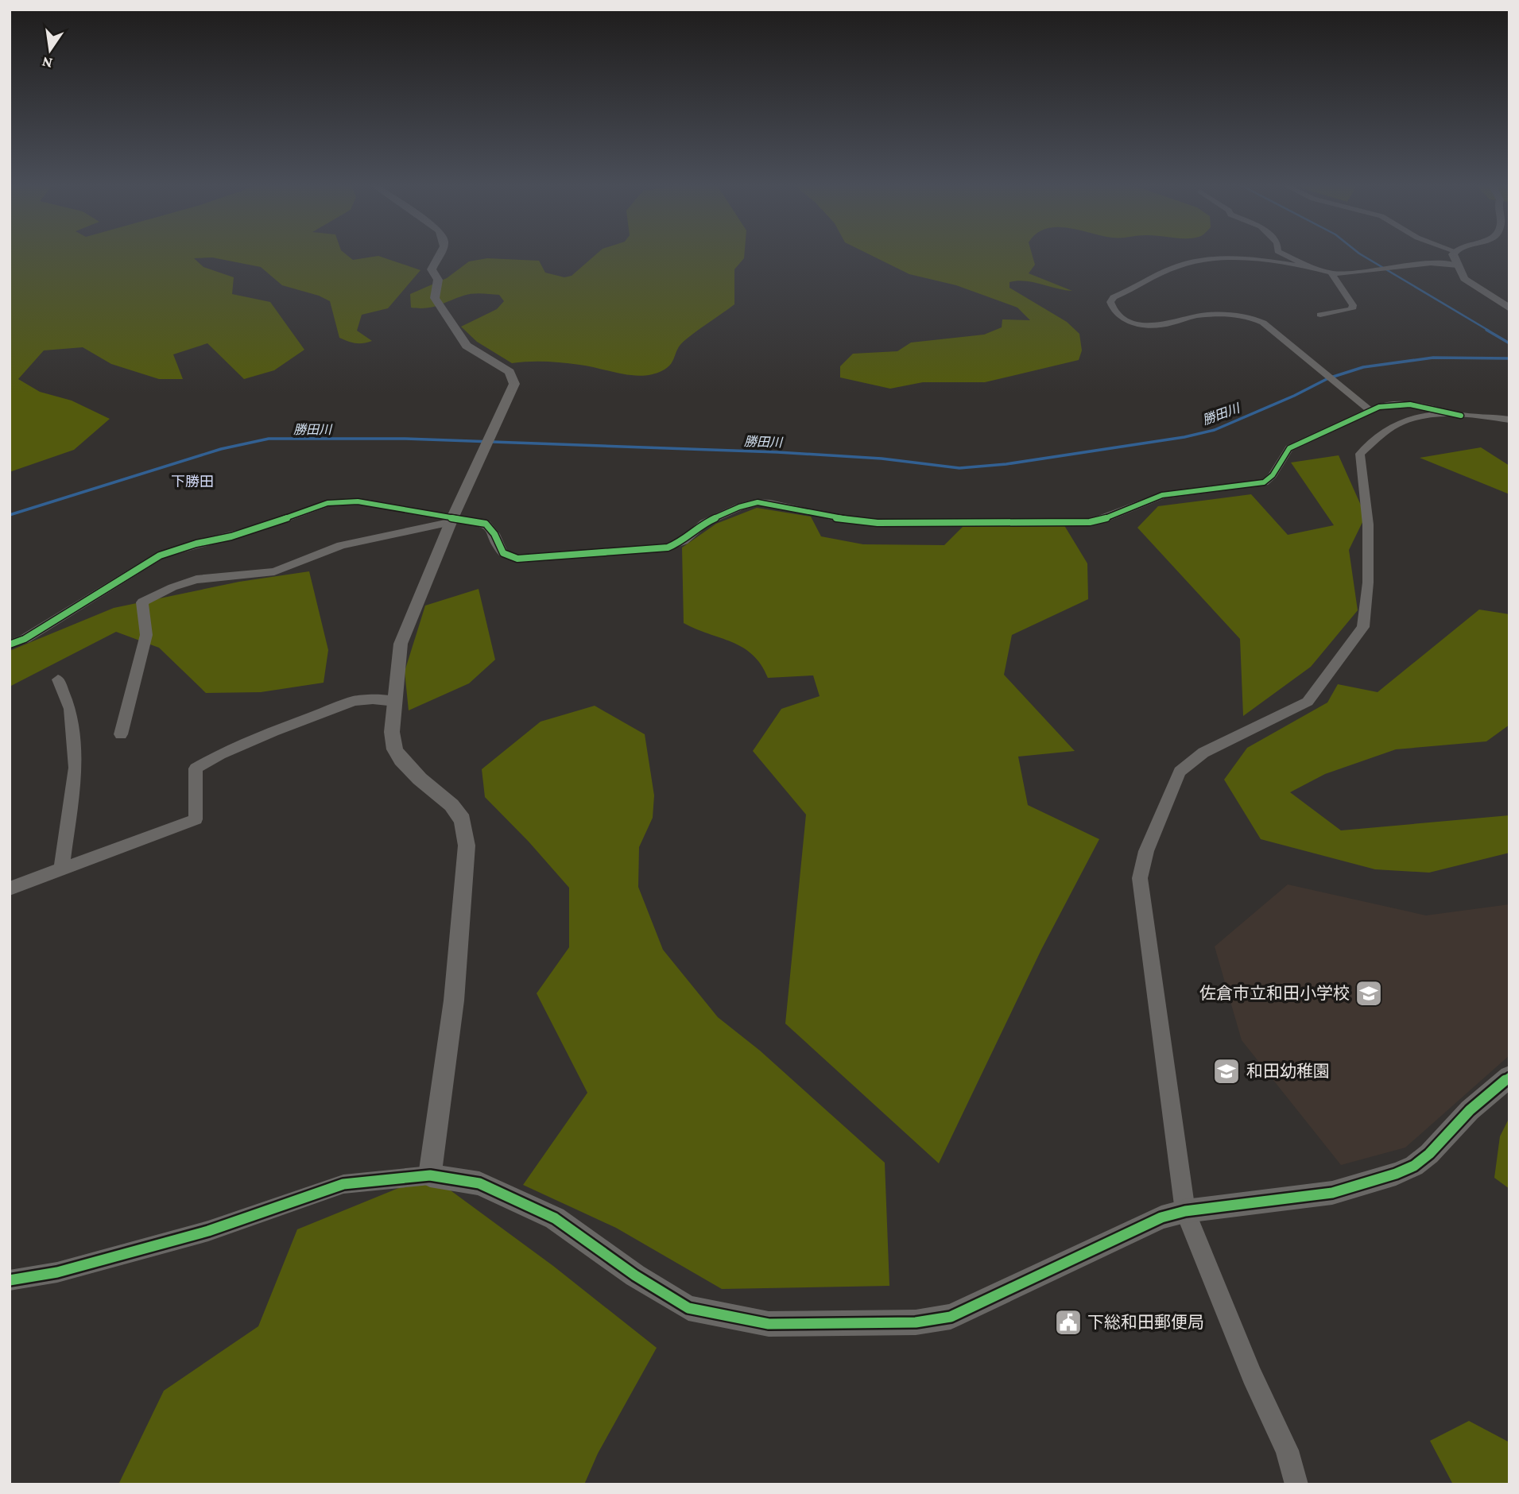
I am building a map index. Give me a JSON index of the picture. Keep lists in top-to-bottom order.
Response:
{
  "districts": ["下勝田"],
  "water": ["勝田川"],
  "places": {
    "school or university": ["佐倉市立和田小学校", "和田幼稚園"],
    "public building": ["下総和田郵便局"]
  },
  "north": "bottom"
}
